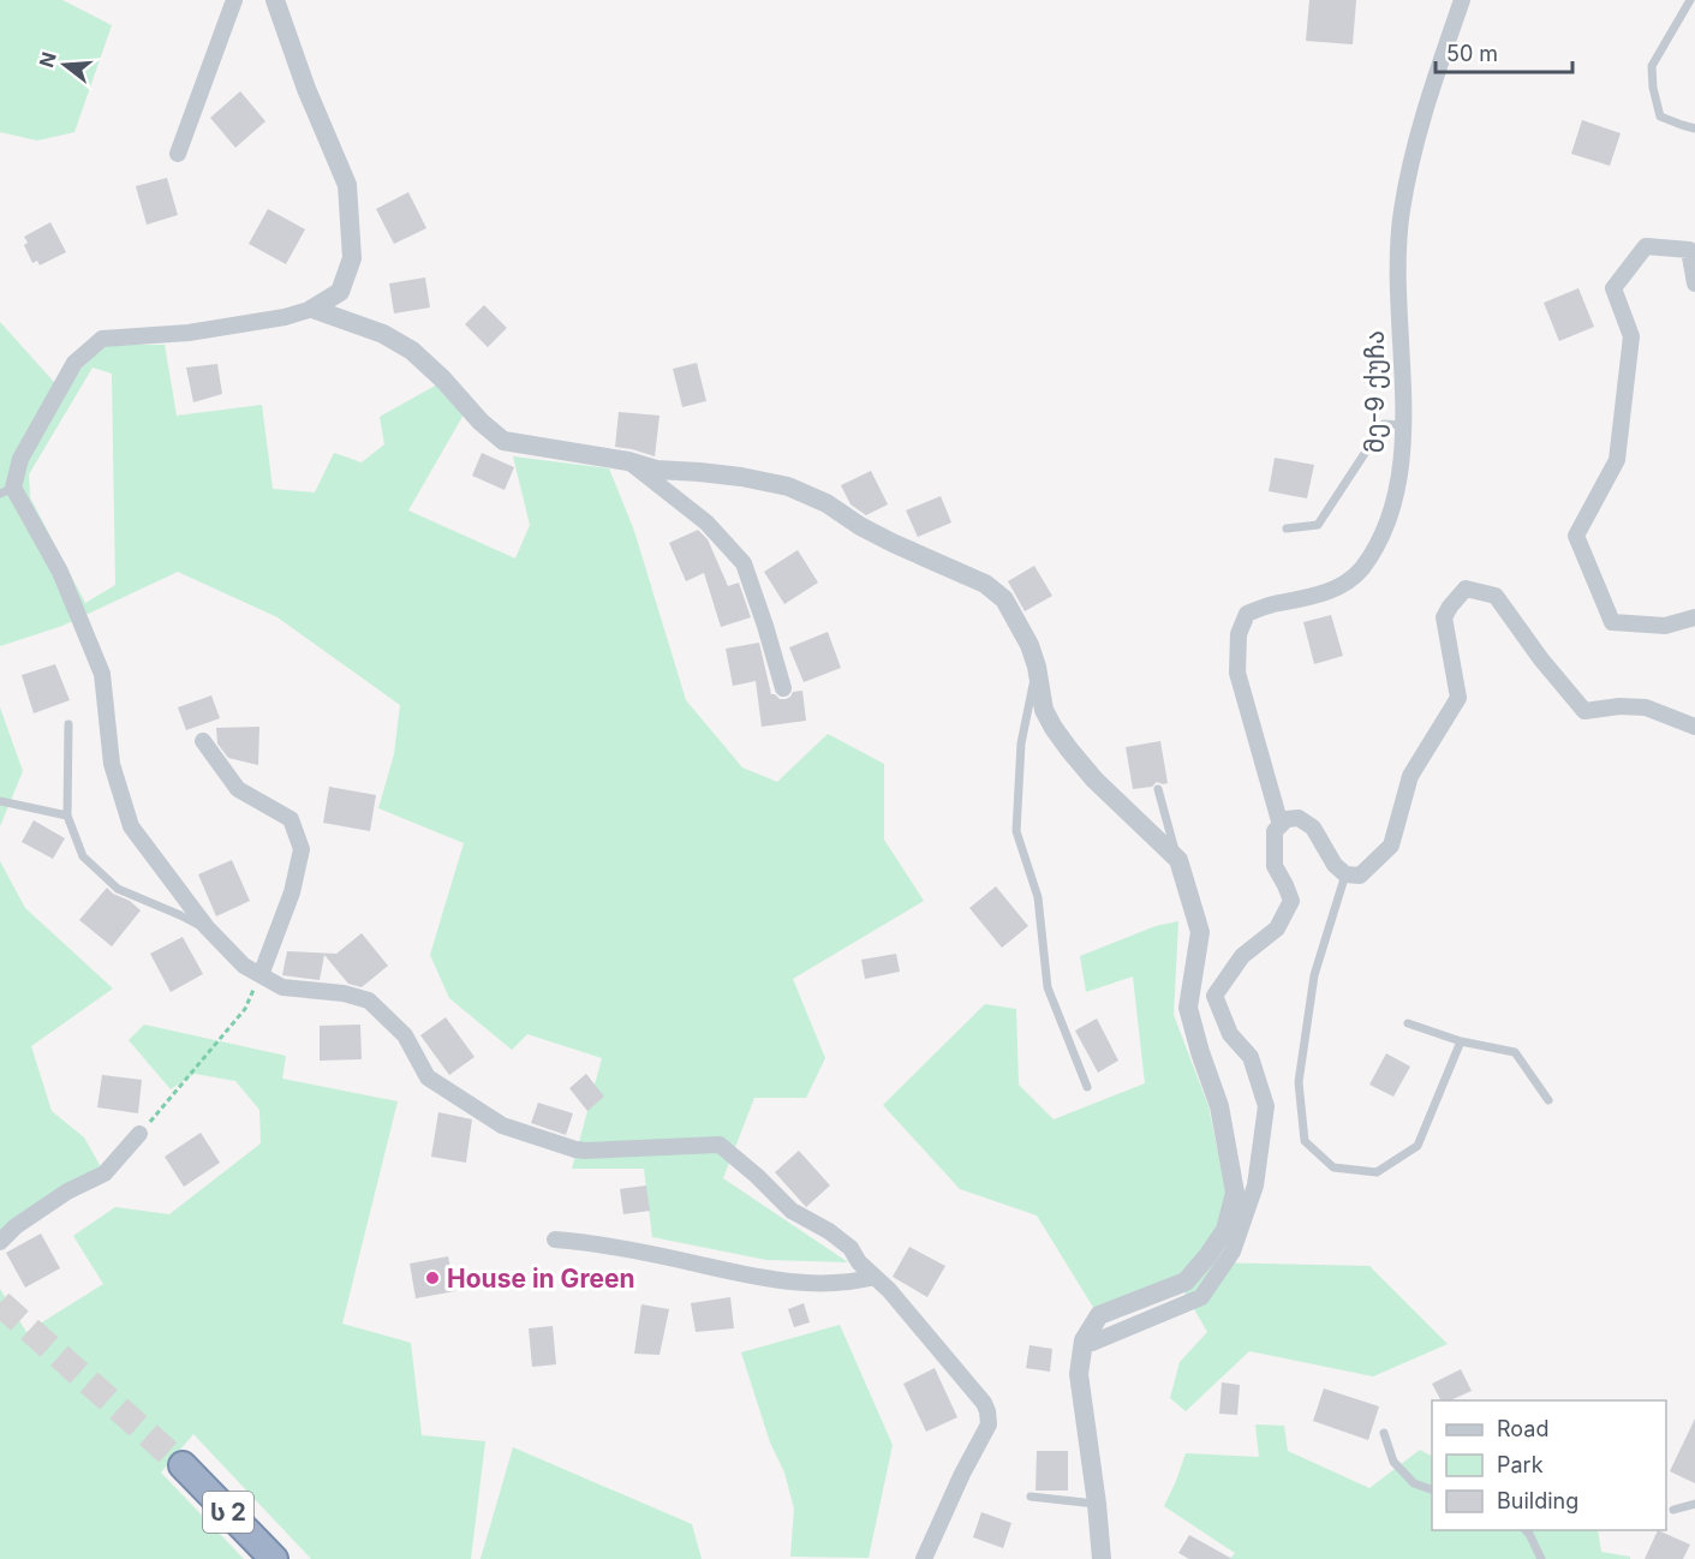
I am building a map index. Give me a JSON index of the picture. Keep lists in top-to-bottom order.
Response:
{
  "streets": {
    "highway": ["ს 2"],
    "street": ["მე-9 ქუჩა"]
  },
  "places": ["House in Green"],
  "legend": ["Road", "Park", "Building"],
  "scale_bar": "50 m",
  "north": "left"
}
